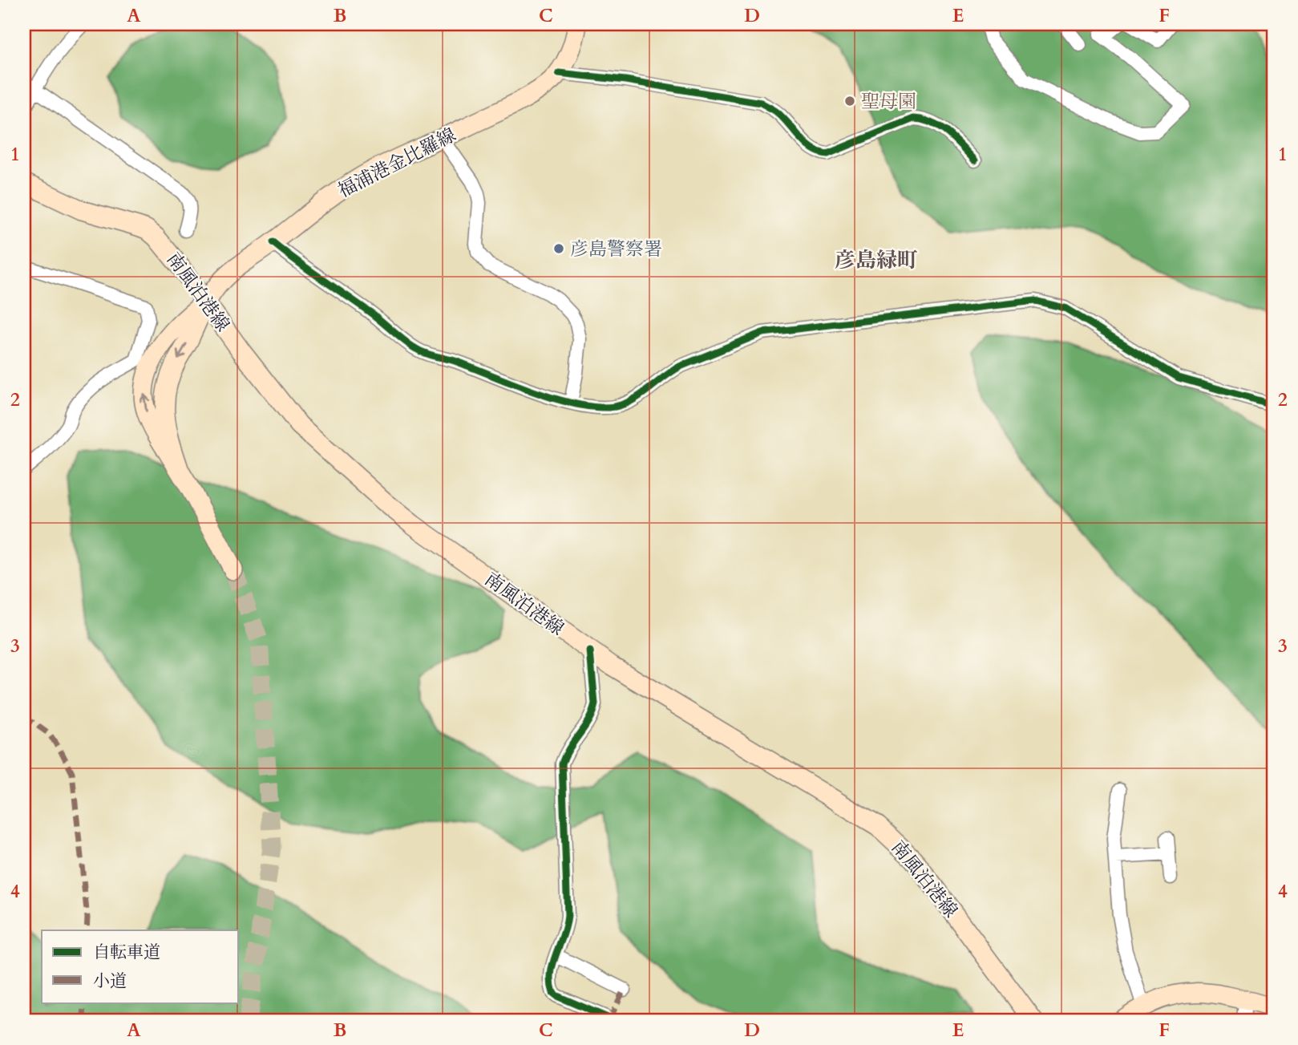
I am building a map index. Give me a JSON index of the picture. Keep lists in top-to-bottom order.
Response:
{
  "streets": {
    "main road": ["福浦港金比羅線", "南風泊港線"]
  },
  "crossings": [
    ["福浦港金比羅線", "南風泊港線"]
  ],
  "districts": ["彦島緑町"],
  "places": ["聖母園", "彦島警察署"],
  "legend": ["自転車道", "小道"],
  "grid": {
    "columns": [
      "A",
      "B",
      "C",
      "D",
      "E",
      "F"
    ],
    "rows": [
      "1",
      "2",
      "3",
      "4"
    ]
  }
}
